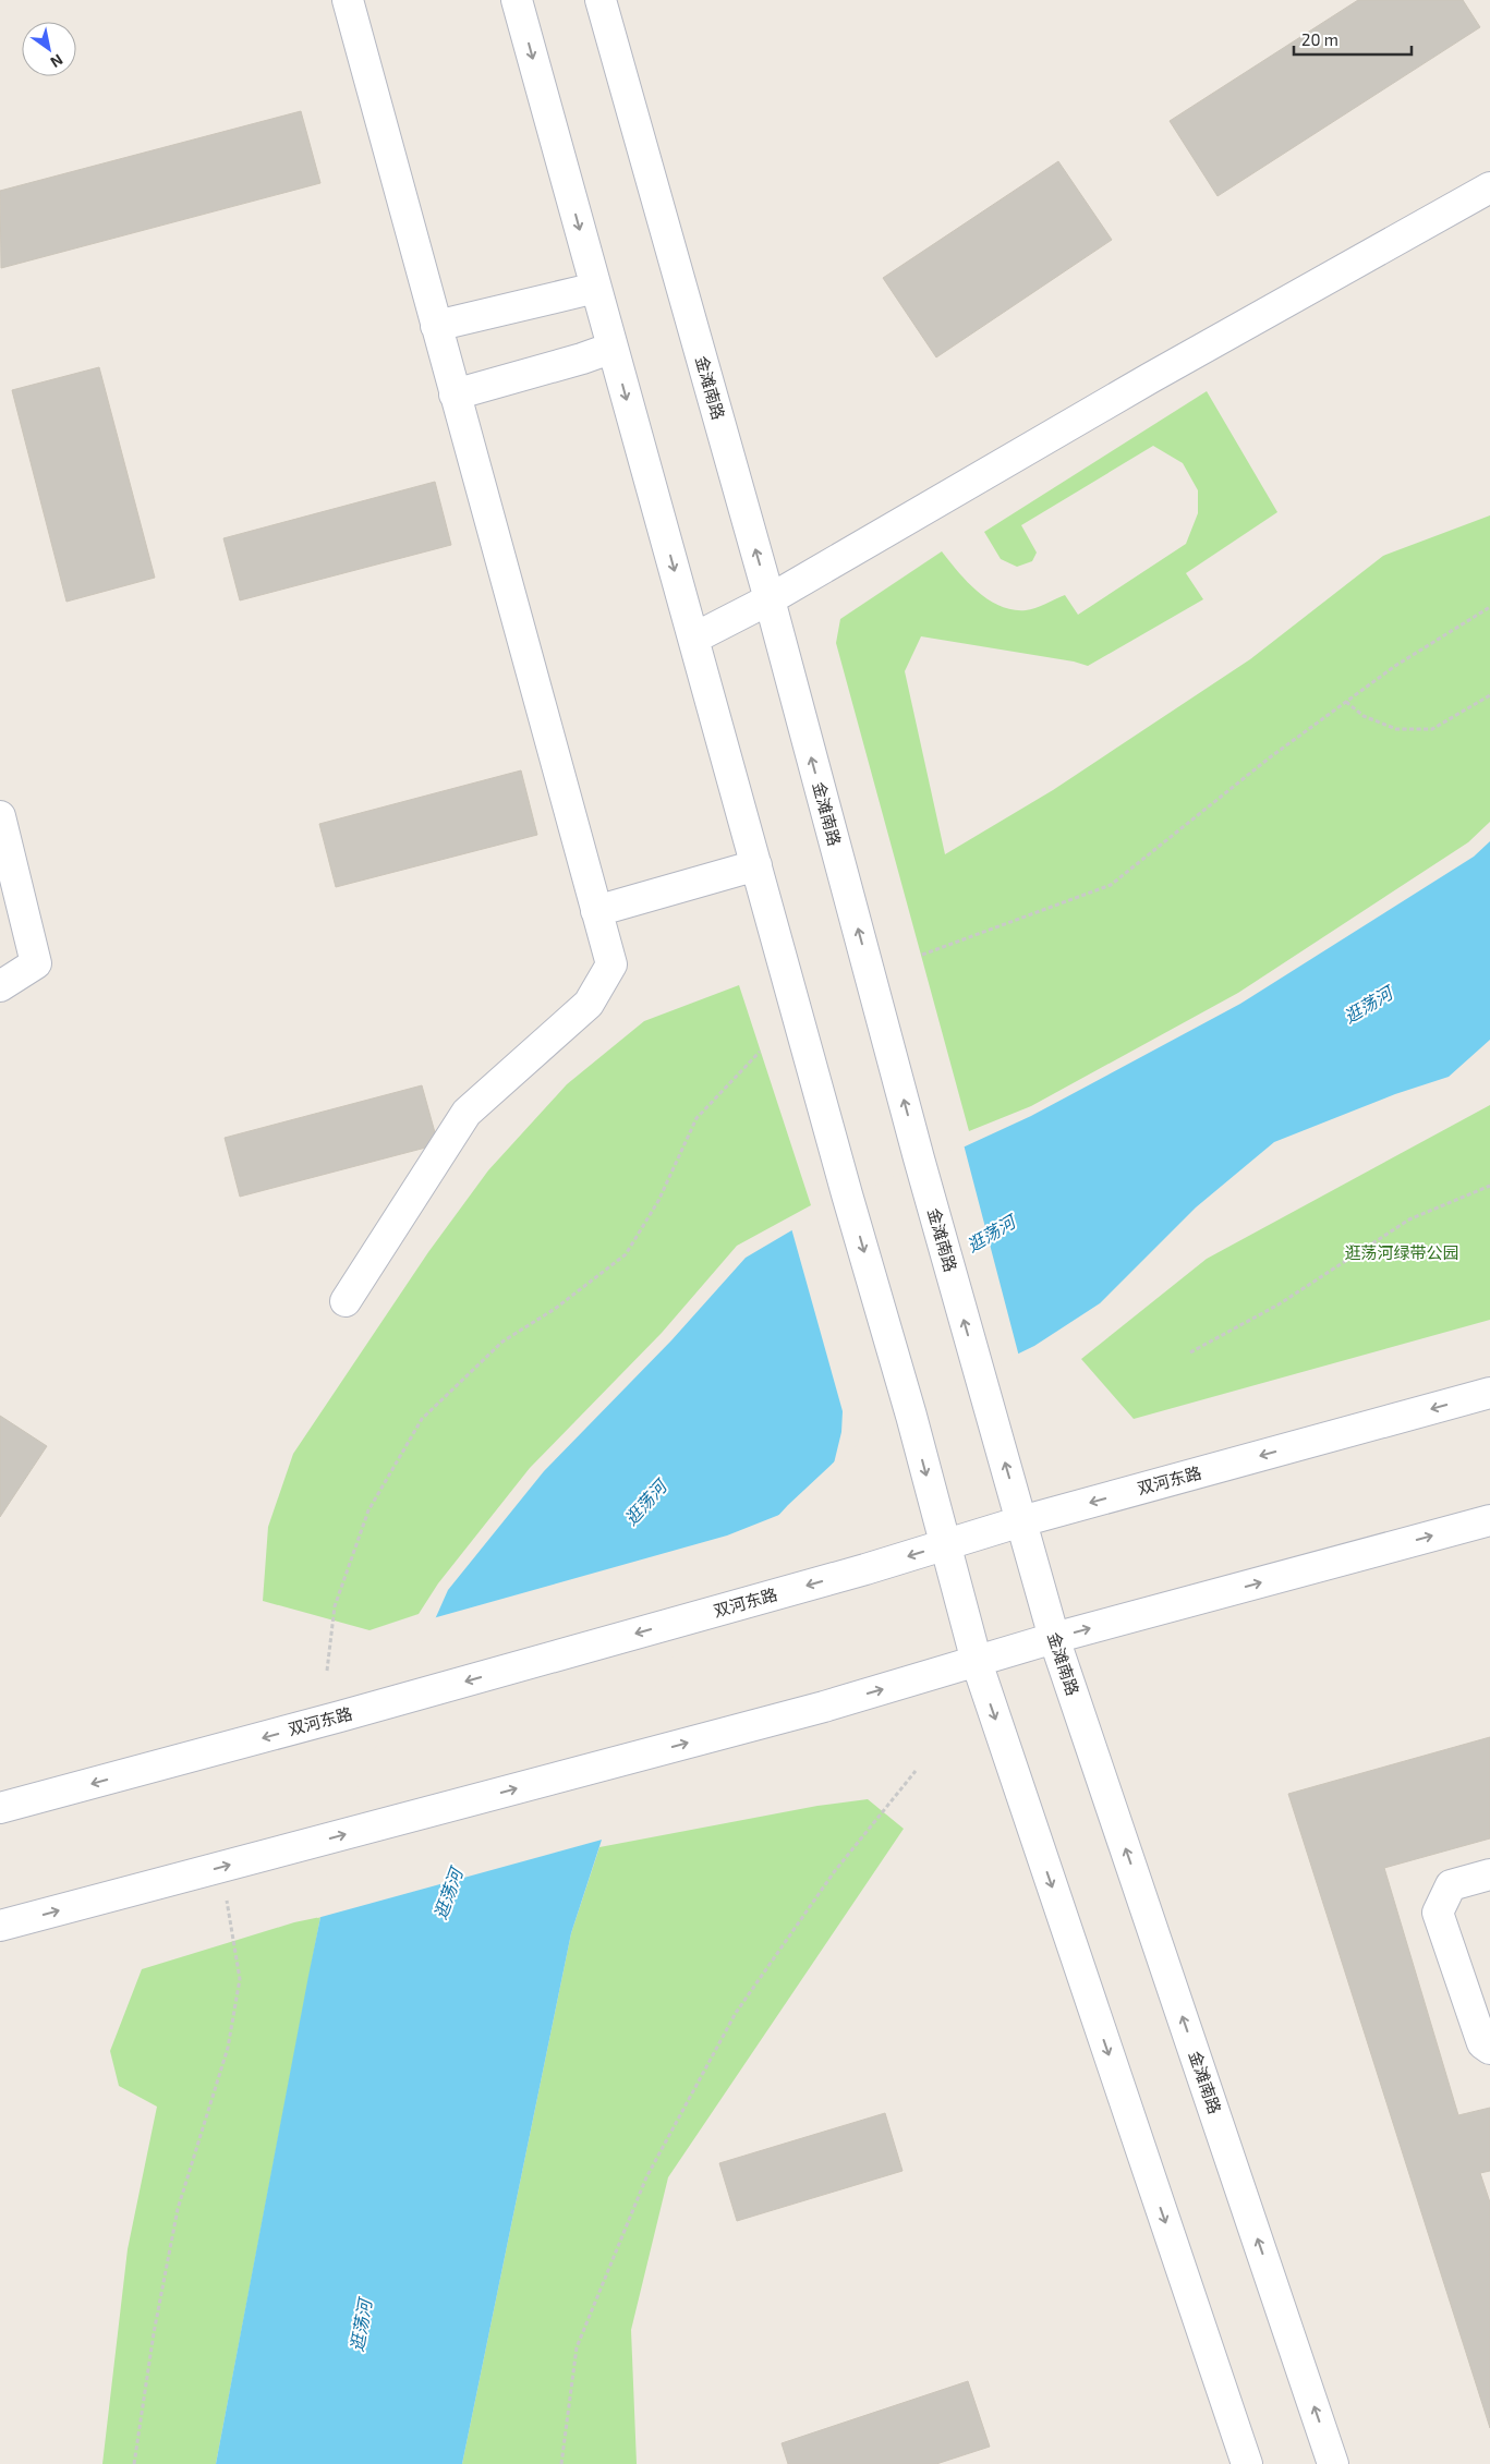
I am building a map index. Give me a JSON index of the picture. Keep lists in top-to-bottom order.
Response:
{
  "streets": {
    "street": ["金滩南路", "双河东路"]
  },
  "crossings": [
    ["金滩南路", "双河东路"]
  ],
  "water": ["逛荡河"],
  "parks": ["逛荡河绿带公园"],
  "scale_bar": "20 m",
  "north": "bottom right"
}
